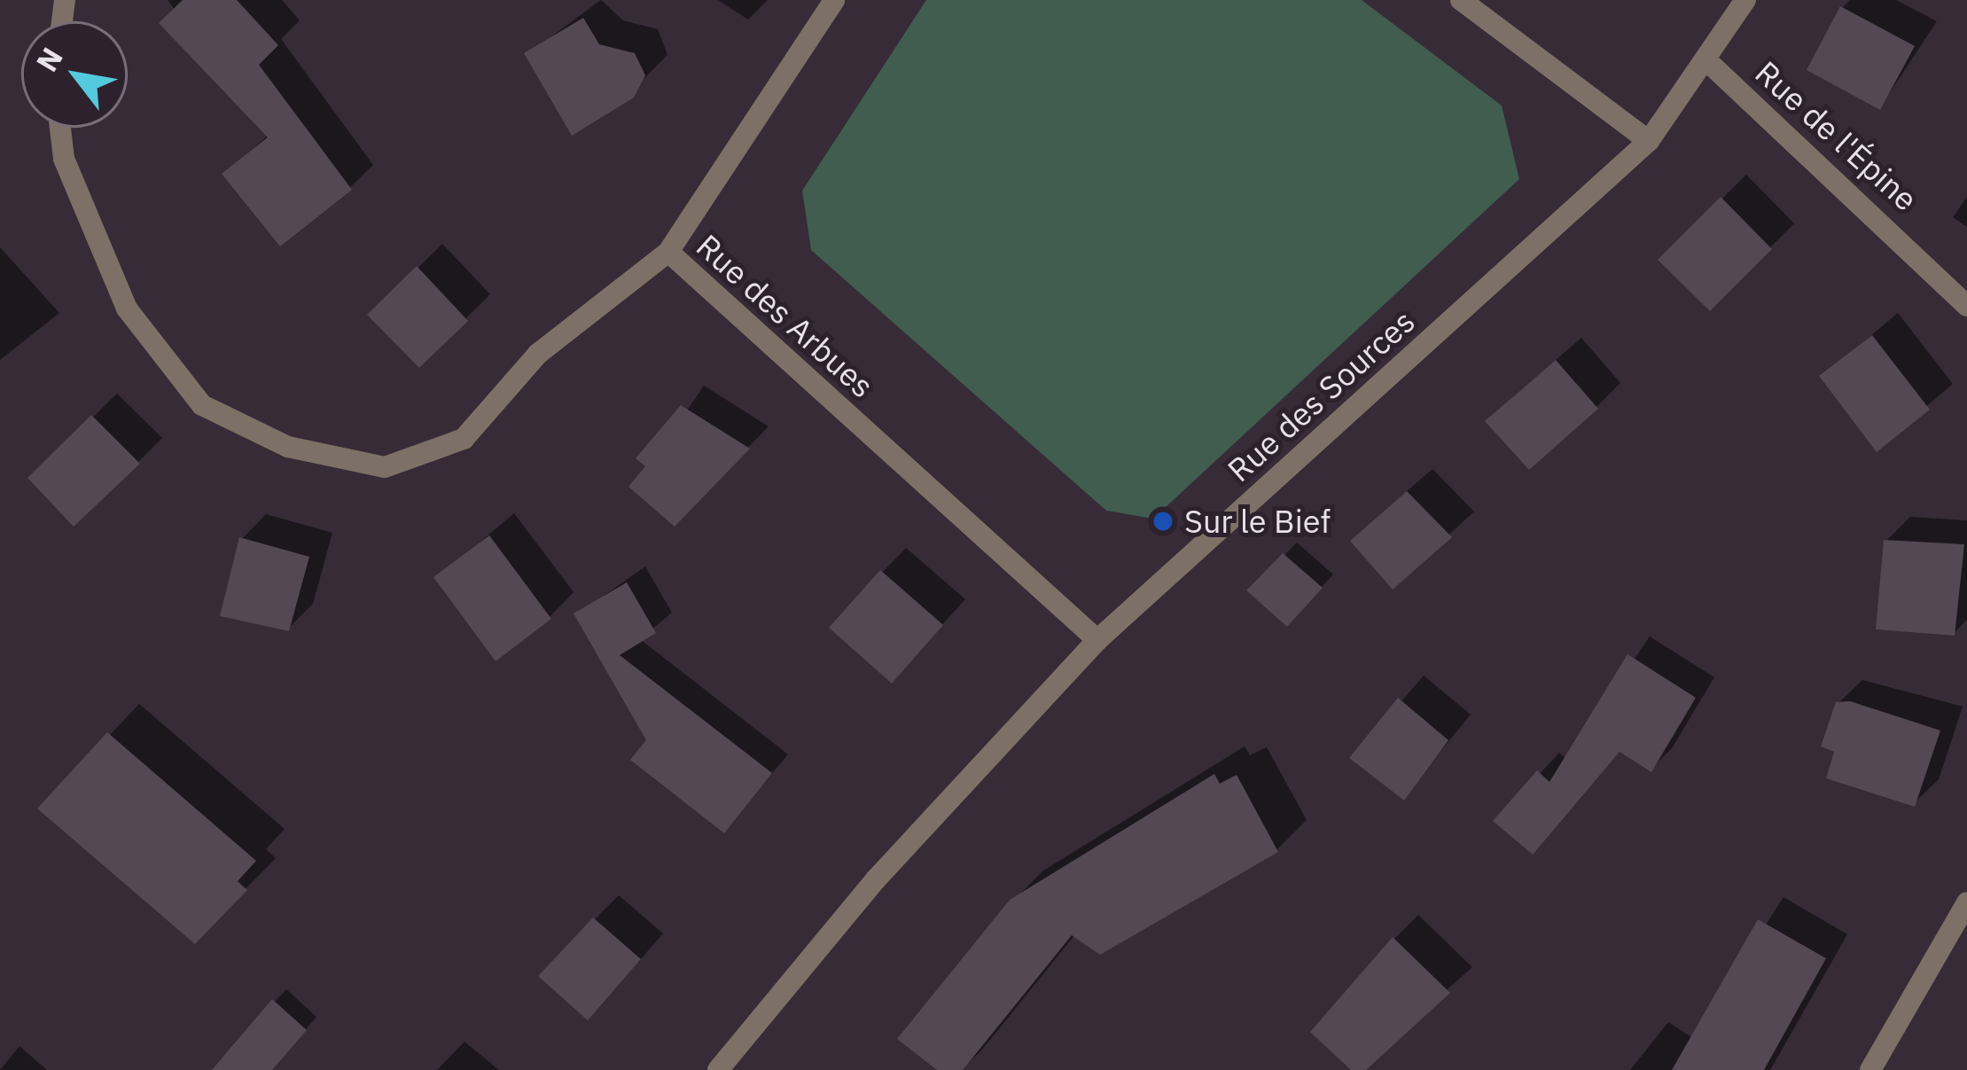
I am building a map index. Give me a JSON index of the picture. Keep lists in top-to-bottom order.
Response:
{
  "streets": {
    "street": ["Rue de l'Épine", "Rue des Arbues", "Rue des Sources"]
  },
  "crossings": [
    ["Rue de l'Épine", "Rue des Sources"],
    ["Rue des Arbues", "Rue des Sources"]
  ],
  "places": ["Sur le Bief"],
  "north": "top left"
}
